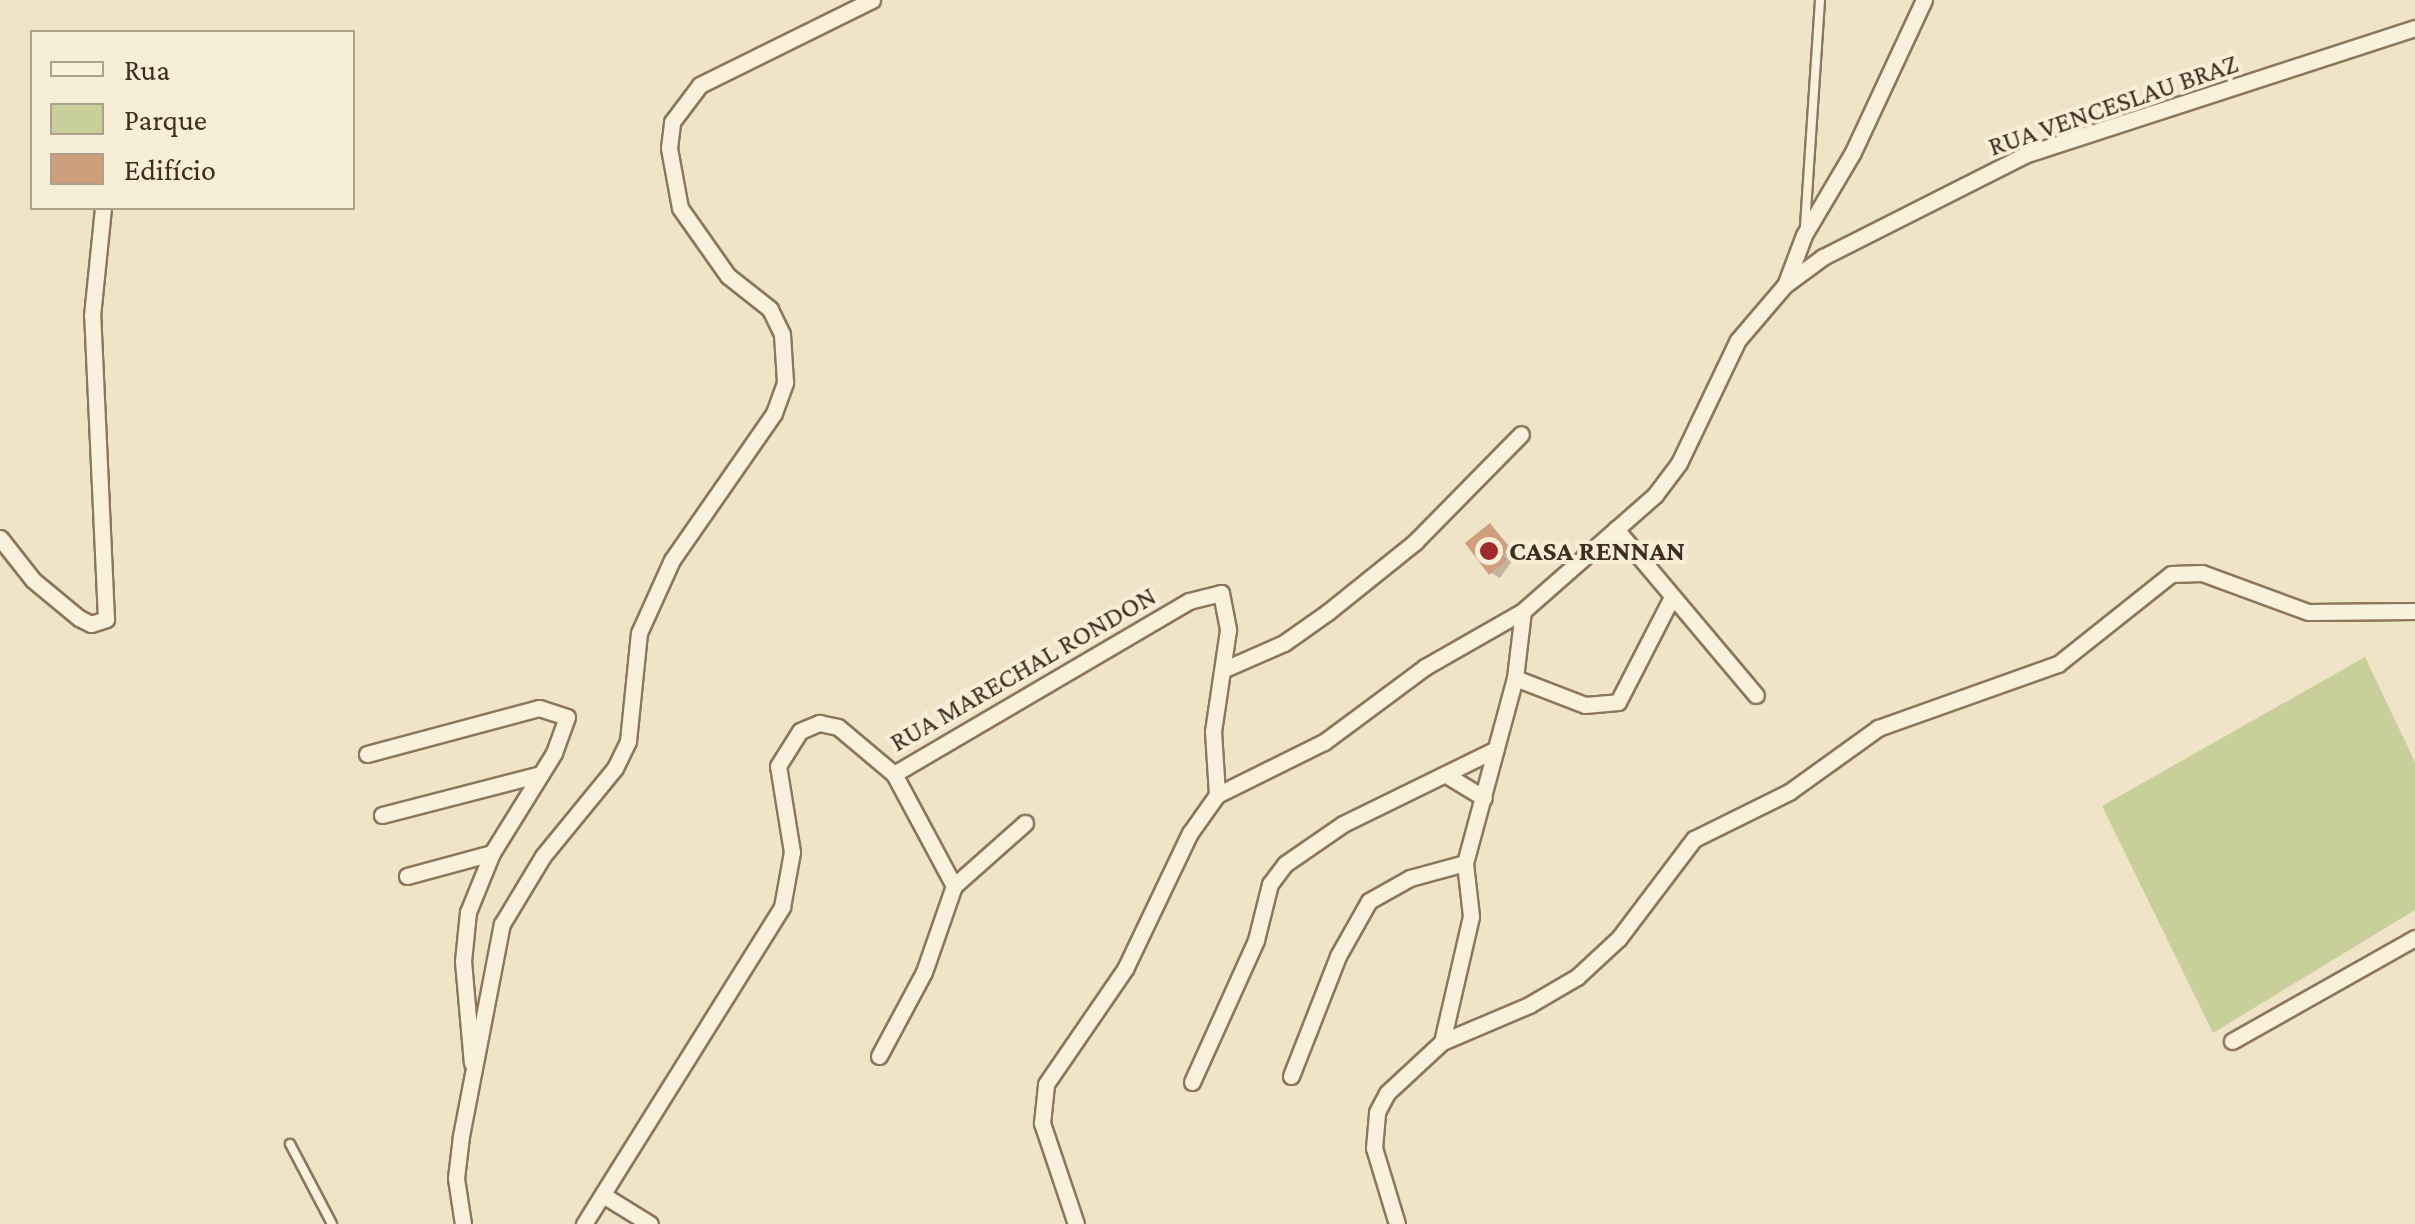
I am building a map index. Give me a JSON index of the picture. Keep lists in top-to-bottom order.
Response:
{
  "streets": {
    "street": ["RUA VENCESLAU BRAZ", "RUA MARECHAL RONDON"]
  },
  "crossings": [
    ["RUA VENCESLAU BRAZ", "RUA MARECHAL RONDON"]
  ],
  "places": ["CASA RENNAN"],
  "legend": ["Rua", "Parque", "Edifício"]
}
